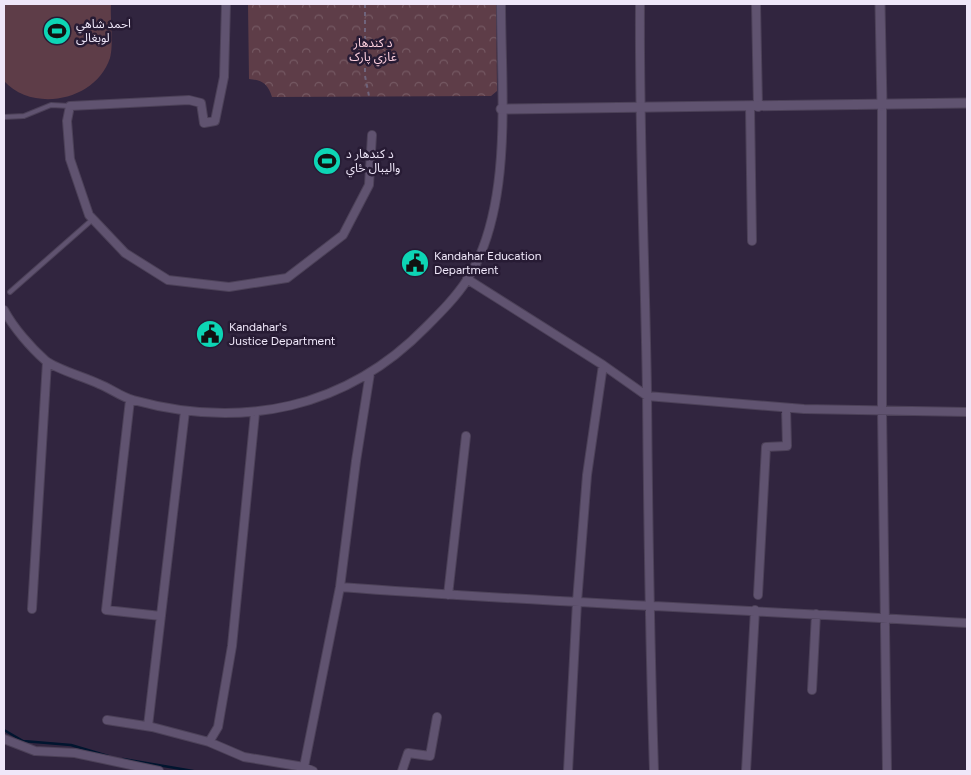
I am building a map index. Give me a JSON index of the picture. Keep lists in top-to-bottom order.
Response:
{
  "parks": ["د کندهار غازي پارک"],
  "places": {
    "sports": ["احمد شاهي لوبغالی", "د کندهار د واليبال ځاي"],
    "public building": ["Kandahar Education Department", "Kandahar's Justice Department"]
  }
}
